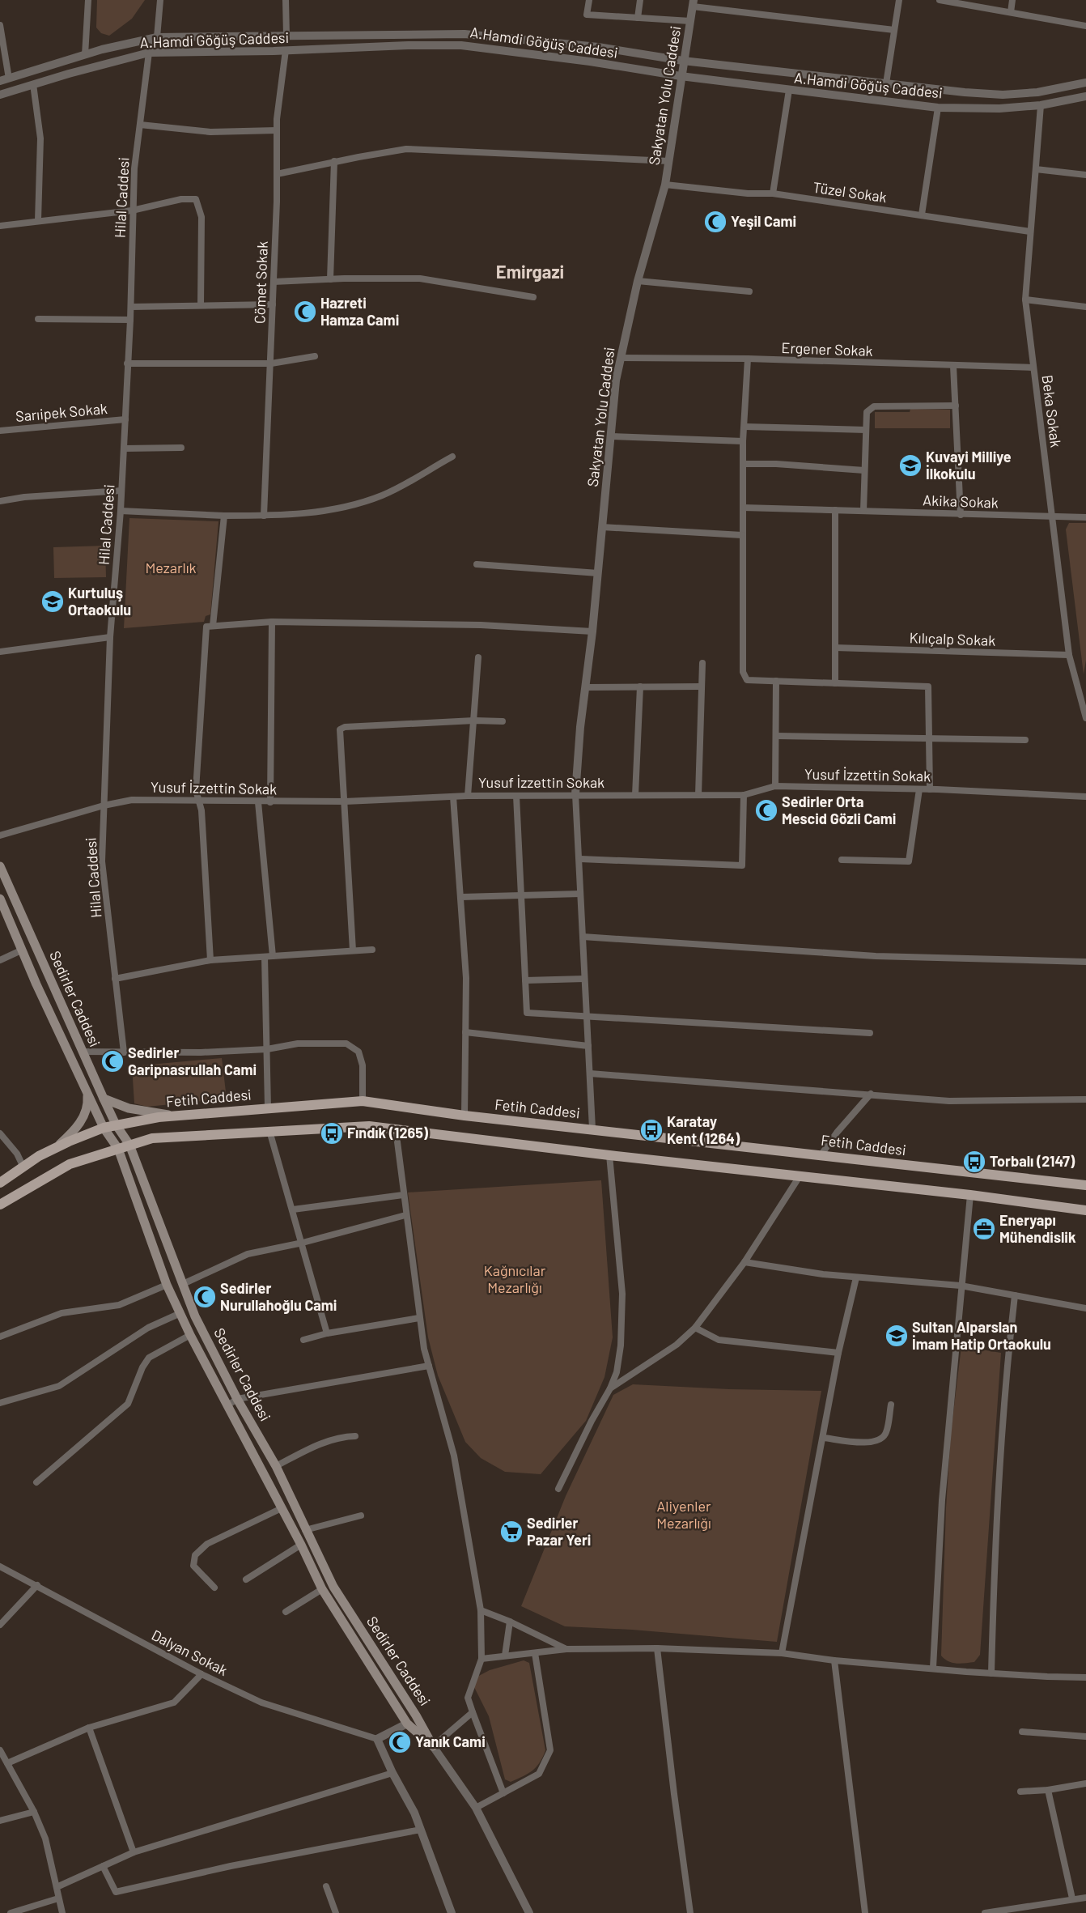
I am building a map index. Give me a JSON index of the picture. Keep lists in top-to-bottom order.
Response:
{
  "streets": {
    "main road": ["Sedirler Caddesi", "Fetih Caddesi"],
    "street": [
      "A.Hamdi Göğüş Caddesi",
      "Sakyatan Yolu Caddesi",
      "Tüzel Sokak",
      "Hilal Caddesi",
      "Cömet Sokak",
      "Ergener Sokak",
      "Beka Sokak",
      "Sarıipek Sokak",
      "Akika Sokak",
      "Kılıçalp Sokak",
      "Yusuf İzzettin Sokak",
      "Dalyan Sokak"
    ]
  },
  "crossings": [
    ["A.Hamdi Göğüş Caddesi", "Sakyatan Yolu Caddesi"],
    ["A.Hamdi Göğüş Caddesi", "Hilal Caddesi"],
    ["A.Hamdi Göğüş Caddesi", "Cömet Sokak"],
    ["A.Hamdi Göğüş Caddesi", "Beka Sokak"],
    ["Sakyatan Yolu Caddesi", "Tüzel Sokak"],
    ["Sakyatan Yolu Caddesi", "Ergener Sokak"],
    ["Sakyatan Yolu Caddesi", "Yusuf İzzettin Sokak"],
    ["Tüzel Sokak", "Beka Sokak"],
    ["Hilal Caddesi", "Sarıipek Sokak"],
    ["Hilal Caddesi", "Yusuf İzzettin Sokak"],
    ["Ergener Sokak", "Beka Sokak"],
    ["Beka Sokak", "Akika Sokak"],
    ["Beka Sokak", "Kılıçalp Sokak"],
    ["Sedirler Caddesi", "Fetih Caddesi"]
  ],
  "districts": ["Emirgazi"],
  "parks": ["Mezarlık", "Kağnıcılar Mezarlığı", "Aliyenler Mezarlığı"],
  "places": {
    "mosque": [
      "Yeşil Cami",
      "Hazreti Hamza Cami",
      "Sedirler Orta Mescid Gözli Cami",
      "Sedirler Garipnasrullah Cami",
      "Sedirler Nurullahoğlu Cami",
      "Yanık Cami"
    ],
    "school or university": ["Kuvayi Milliye İlkokulu", "Kurtuluş Ortaokulu", "Sultan Alparslan İmam Hatip Ortaokulu"],
    "bus stop": ["Karatay Kent (1264)", "Fındık (1265)", "Torbalı (2147)"],
    "office": ["Eneryapı Mühendislik"],
    "supermarket": ["Sedirler Pazar Yeri"]
  }
}
